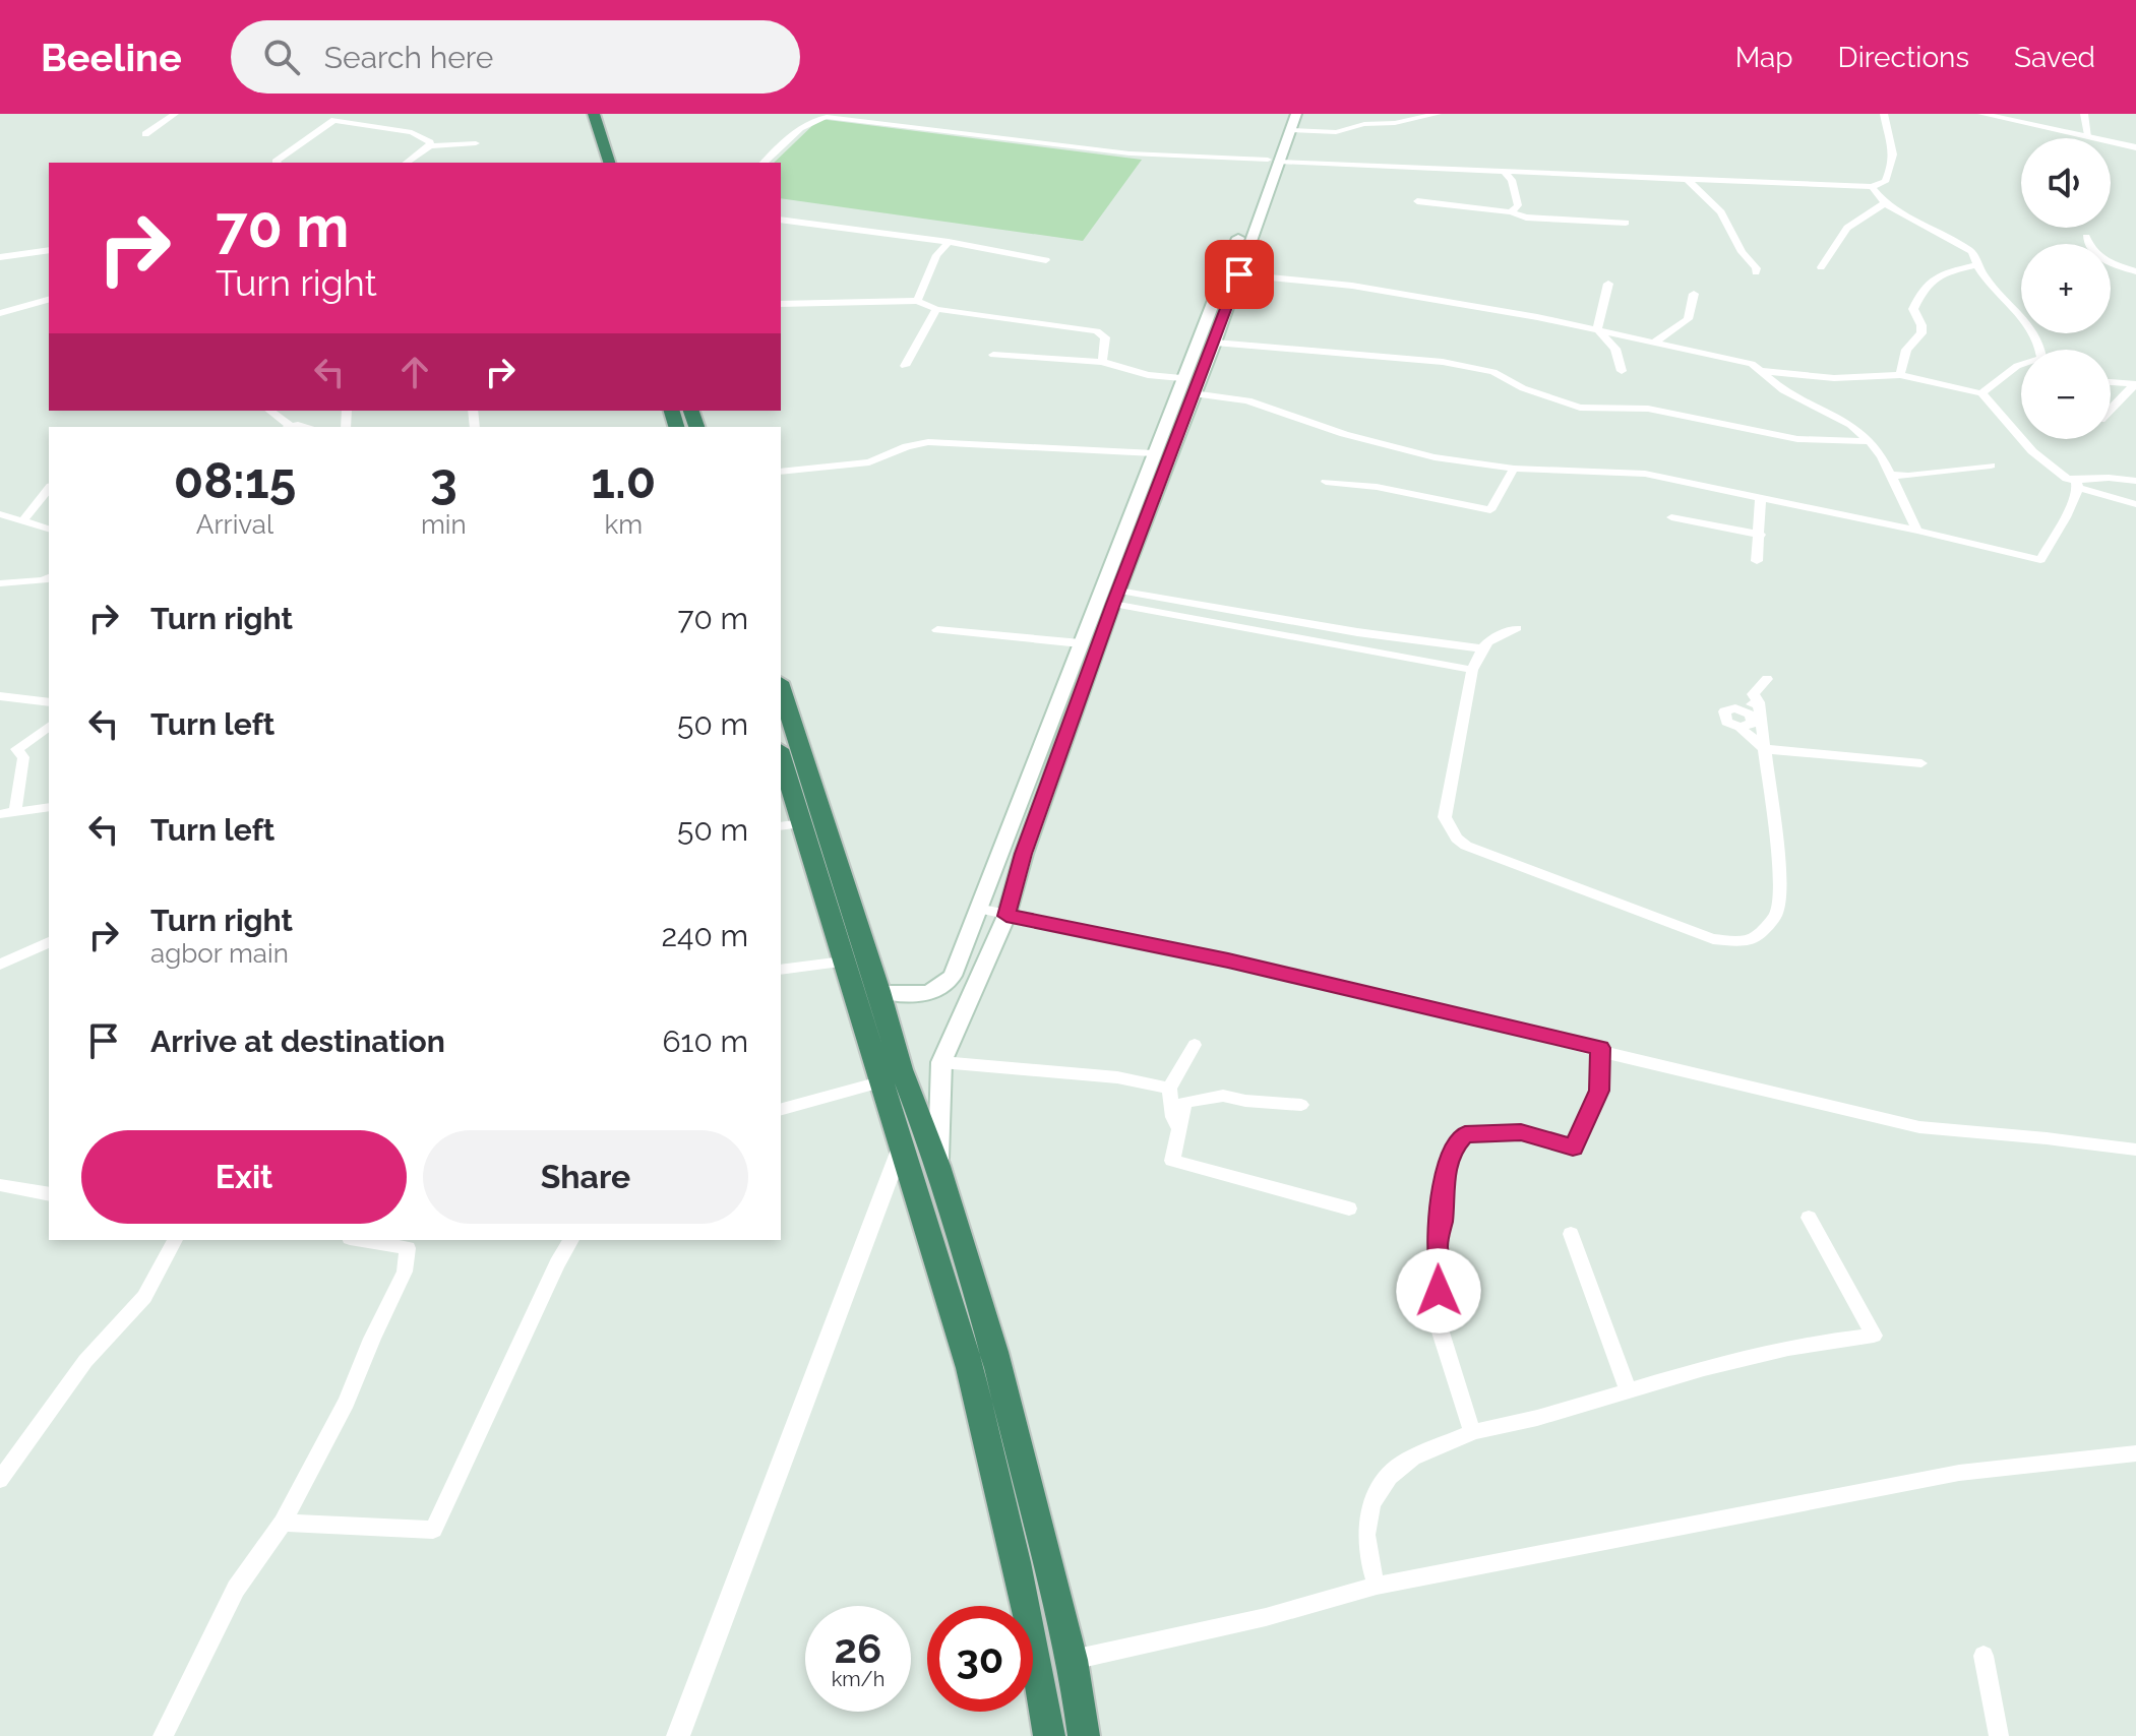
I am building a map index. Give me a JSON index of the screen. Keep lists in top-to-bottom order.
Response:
{
  "page": {
    "header": "Beeline",
    "search": "Search here",
    "nav": ["Map", "Directions", "Saved"],
    "map_buttons": ["+", "−"],
    "turn": ["70 m", "Turn right"],
    "eta": [
      "08:15",
      "Arrival",
      "3",
      "min",
      "1.0",
      "km"
    ],
    "list": [
      {
        "name": "Turn right",
        "value": "70 m"
      },
      {
        "name": "Turn left",
        "value": "50 m"
      },
      {
        "name": "Turn left",
        "value": "50 m"
      },
      {
        "name": "Turn right",
        "note": "agbor main",
        "value": "240 m"
      },
      {
        "name": "Arrive at destination",
        "value": "610 m"
      }
    ],
    "buttons": ["Exit", "Share"],
    "speed": "26 km/h",
    "limit": "30"
  }
}
